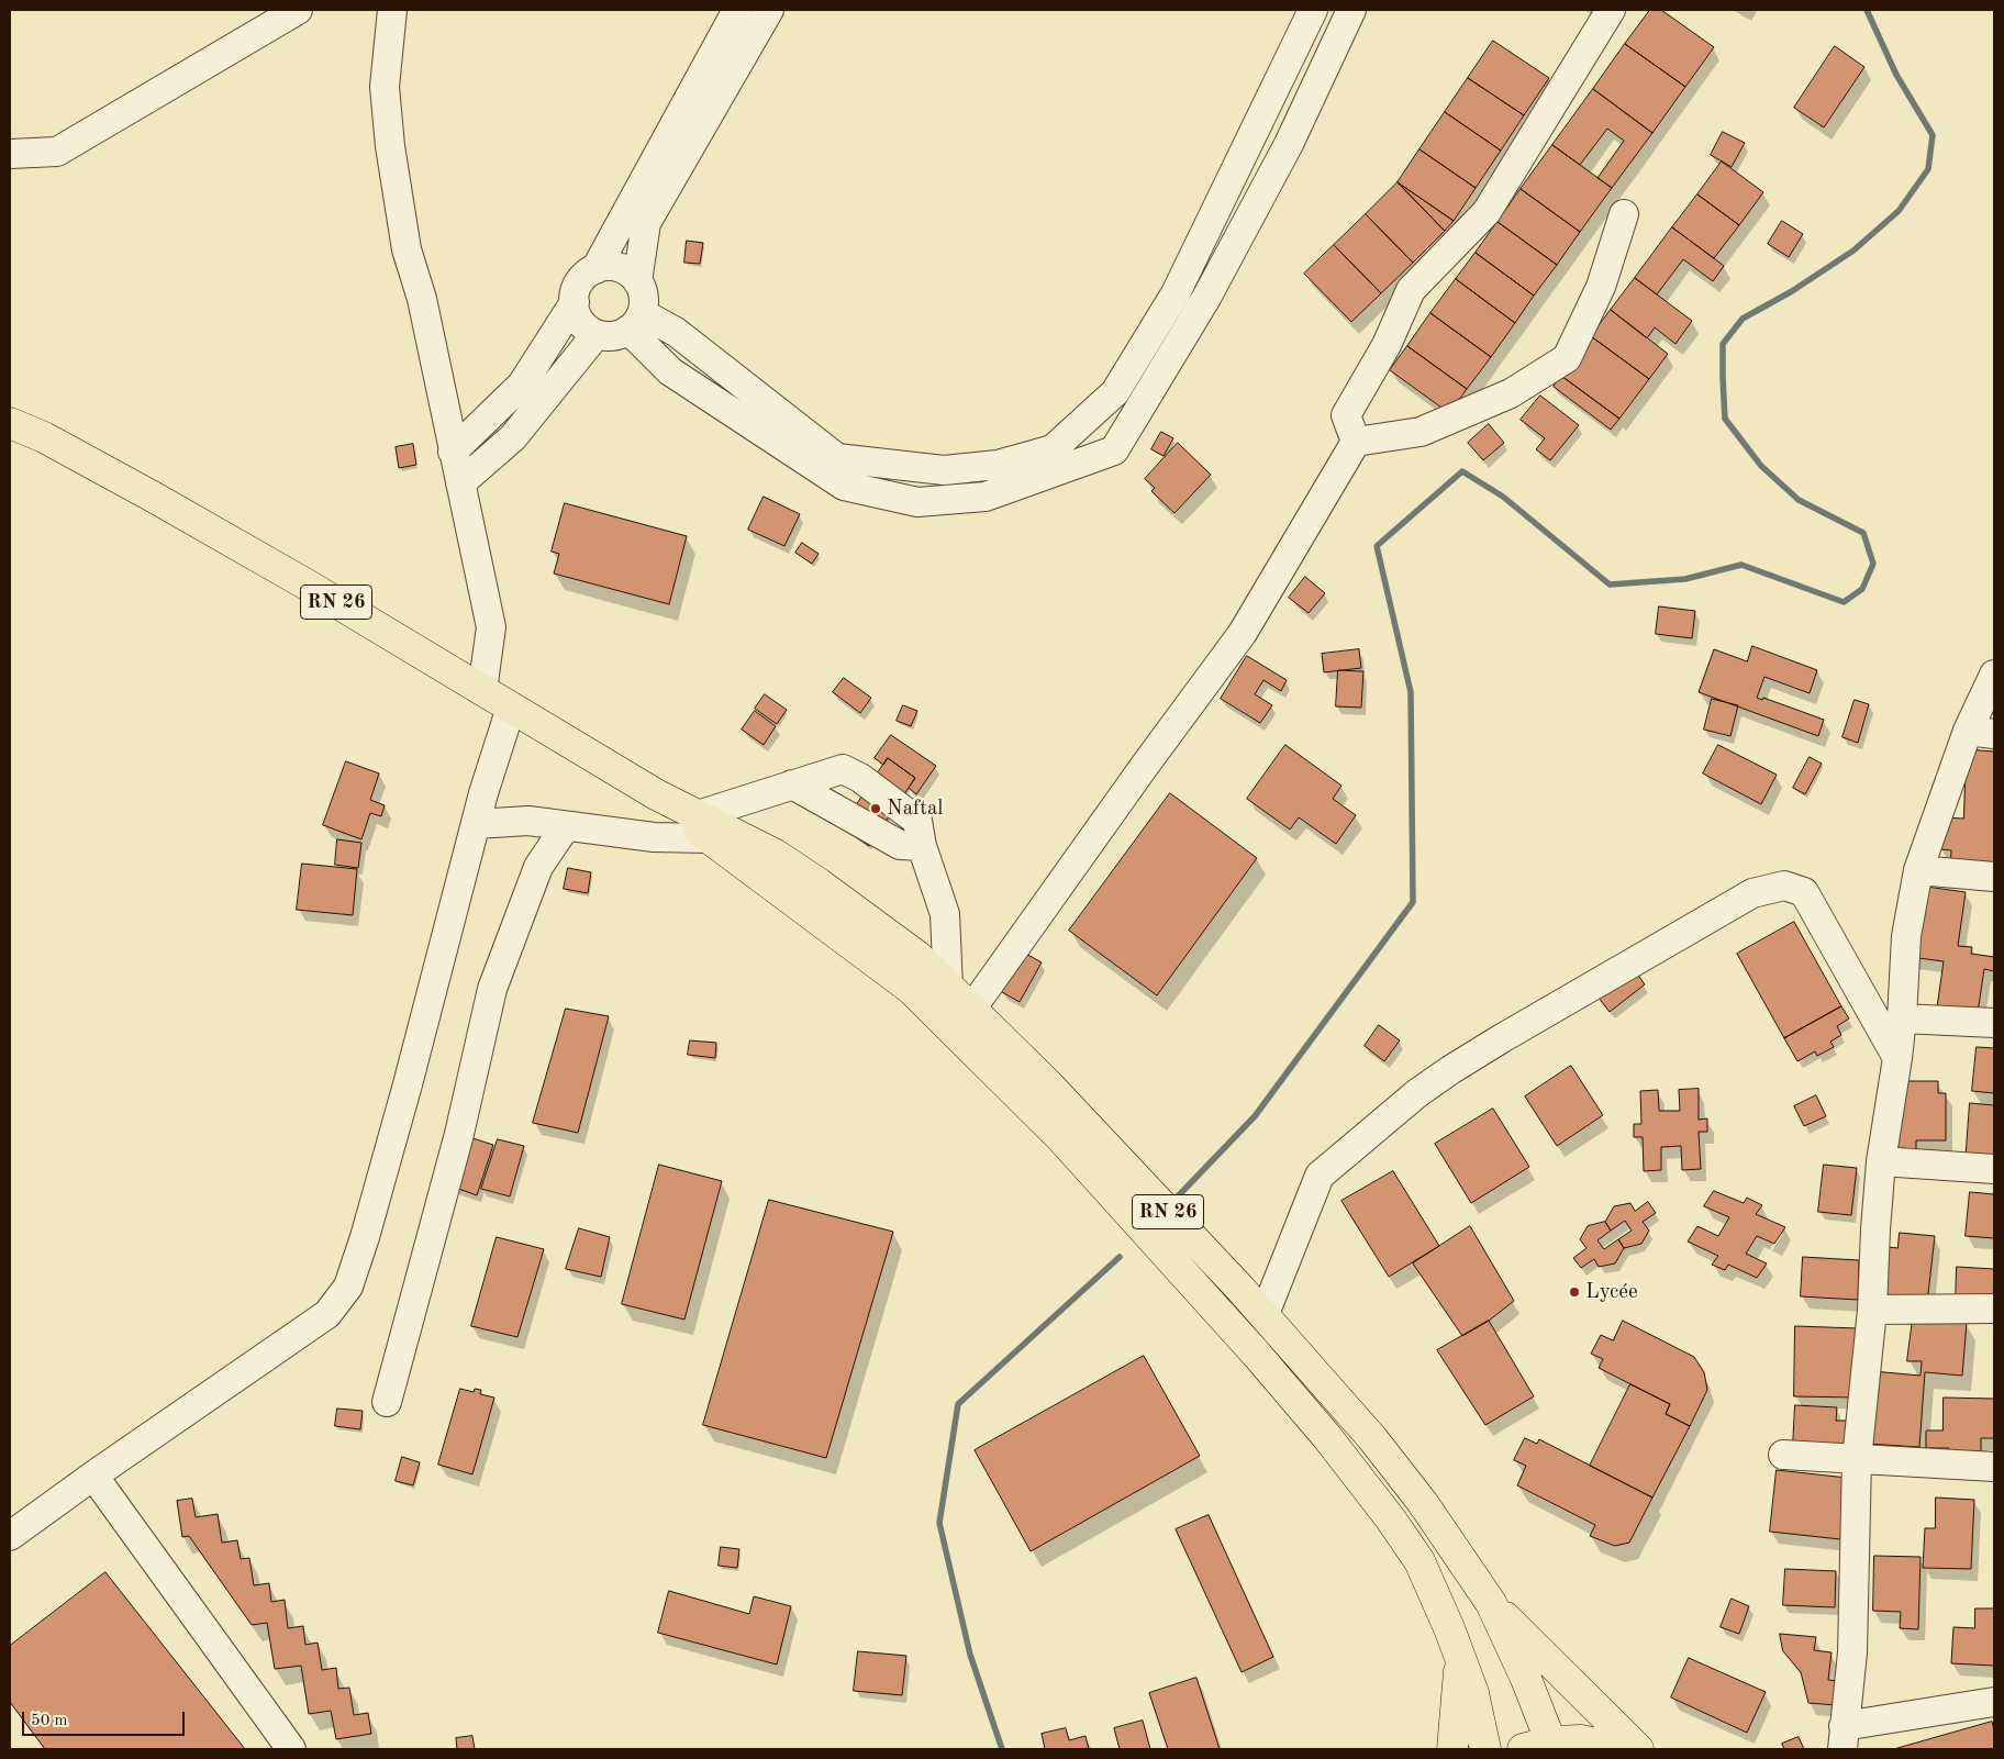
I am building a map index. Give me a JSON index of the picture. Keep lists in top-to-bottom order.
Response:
{
  "streets": {
    "main road": ["RN 26"]
  },
  "places": ["Naftal", "Lycée"],
  "scale_bar": "50 m"
}
